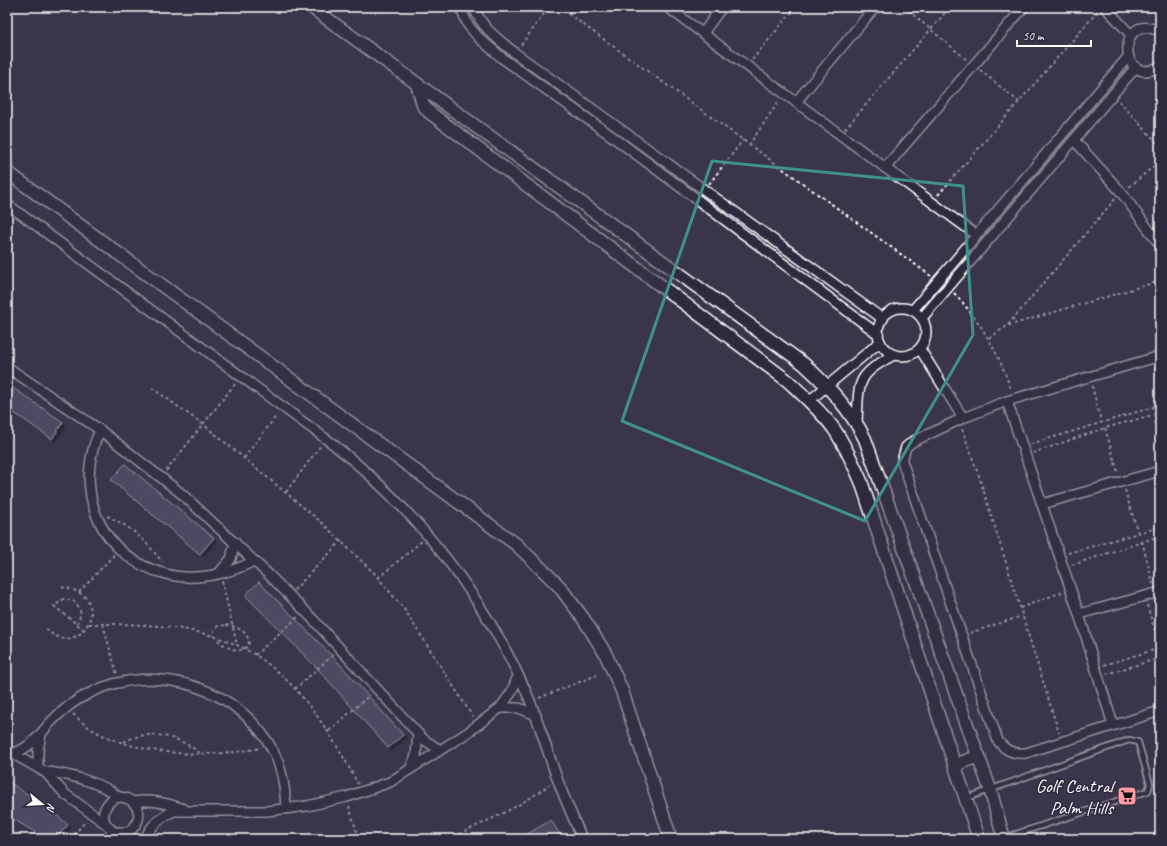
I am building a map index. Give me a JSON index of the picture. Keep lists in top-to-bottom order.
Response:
{
  "places": {
    "supermarket": ["Golf Central Palm Hills"]
  },
  "scale_bar": "50 m",
  "north": "right"
}
